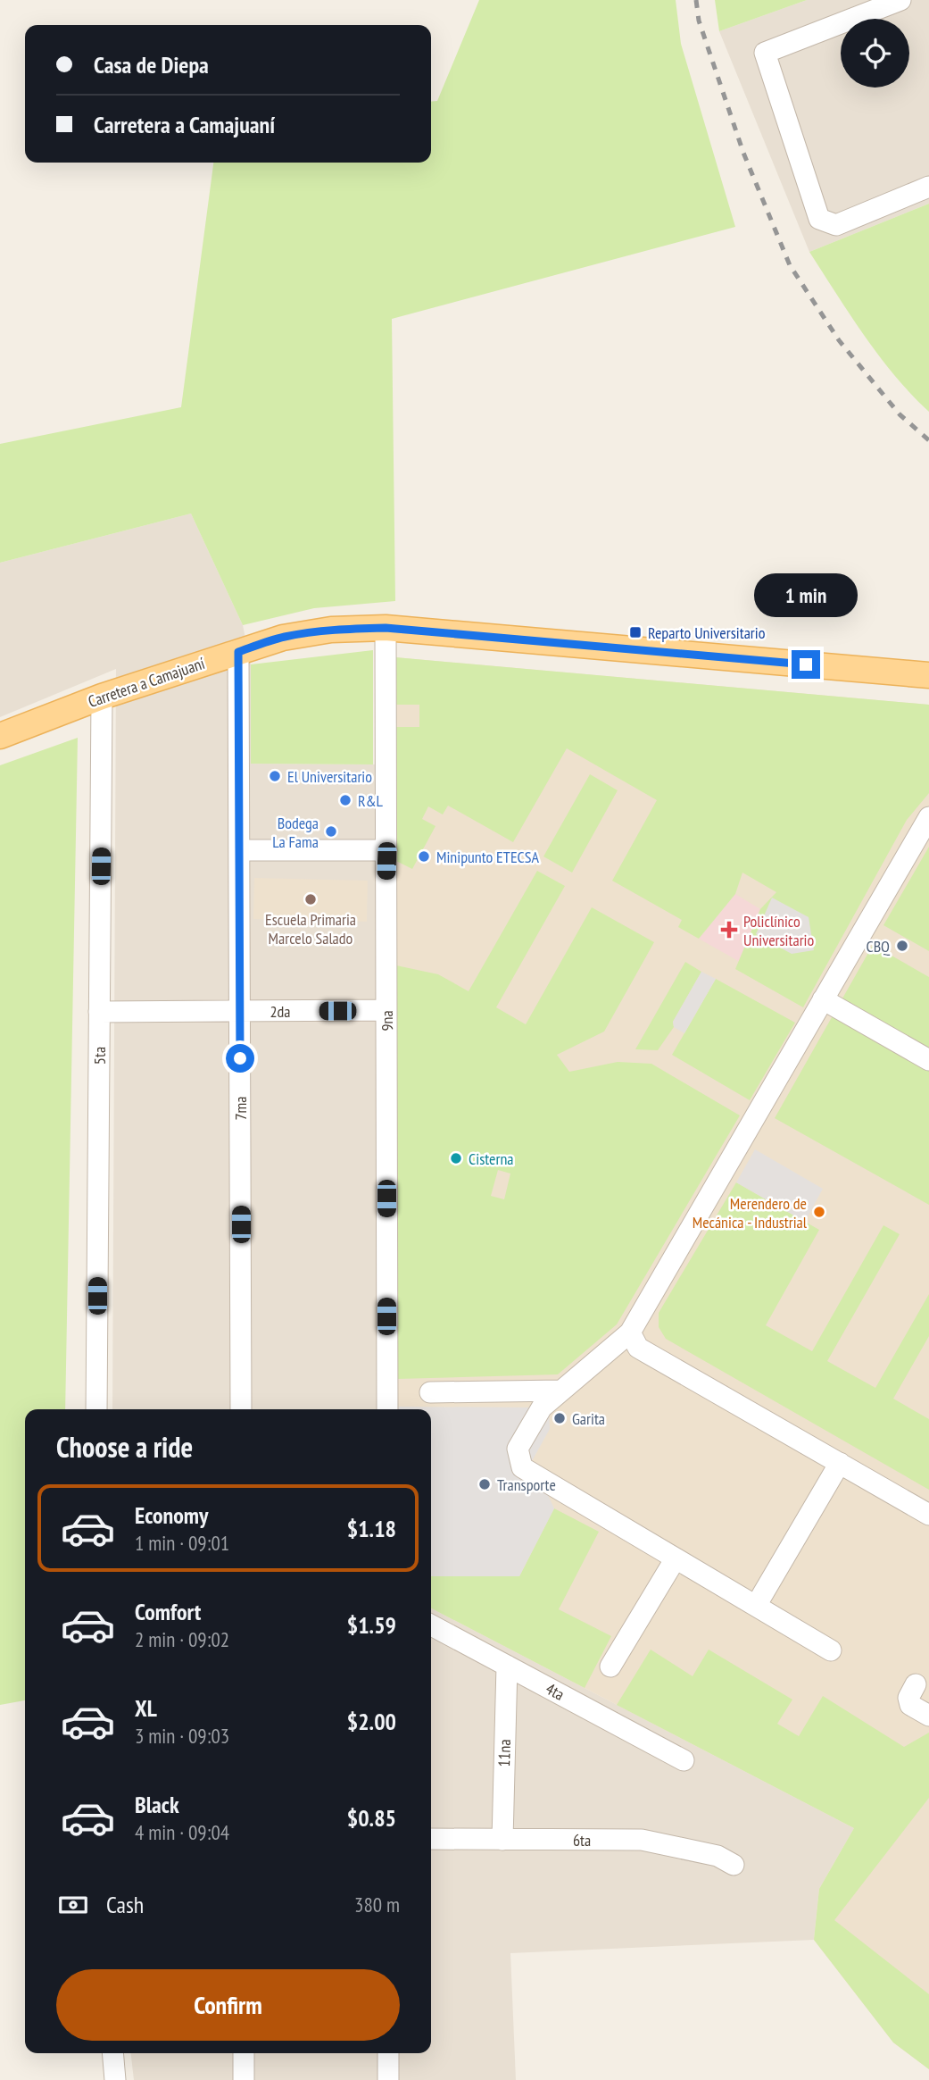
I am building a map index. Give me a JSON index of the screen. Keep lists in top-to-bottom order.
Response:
{
  "streets": {
    "main road": ["Carretera a Camajuaní"],
    "street": [
      "2da",
      "9na",
      "5ta",
      "7ma",
      "4ta",
      "11na",
      "6ta"
    ]
  },
  "crossings": [
    ["Carretera a Camajuaní", "9na"],
    ["Carretera a Camajuaní", "5ta"],
    ["Carretera a Camajuaní", "7ma"],
    ["2da", "9na"],
    ["2da", "5ta"],
    ["2da", "7ma"],
    ["4ta", "11na"],
    ["11na", "6ta"]
  ],
  "places": {
    "transit": ["Reparto Universitario"],
    "other": [
      "El Universitario",
      "R&L",
      "Bodega La Fama",
      "Minipunto ETECSA",
      "Escuela Primaria Marcelo Salado",
      "CBQ",
      "Cisterna",
      "Merendero de Mecánica - Industrial",
      "Garita",
      "Transporte"
    ],
    "health": ["Policlínico Universitario"]
  },
  "page": {
    "banner": ["Casa de Diepa", "Carretera a Camajuaní"],
    "bubble": "1 min",
    "heading": "Choose a ride",
    "list": [
      {
        "name": "Economy",
        "note": "1 min · 09:01",
        "value": "$1.18"
      },
      {
        "name": "Comfort",
        "note": "2 min · 09:02",
        "value": "$1.59"
      },
      {
        "name": "XL",
        "note": "3 min · 09:03",
        "value": "$2.00"
      },
      {
        "name": "Black",
        "note": "4 min · 09:04",
        "value": "$0.85"
      }
    ],
    "pay": ["Cash", "380 m"],
    "buttons": "Confirm"
  }
}
